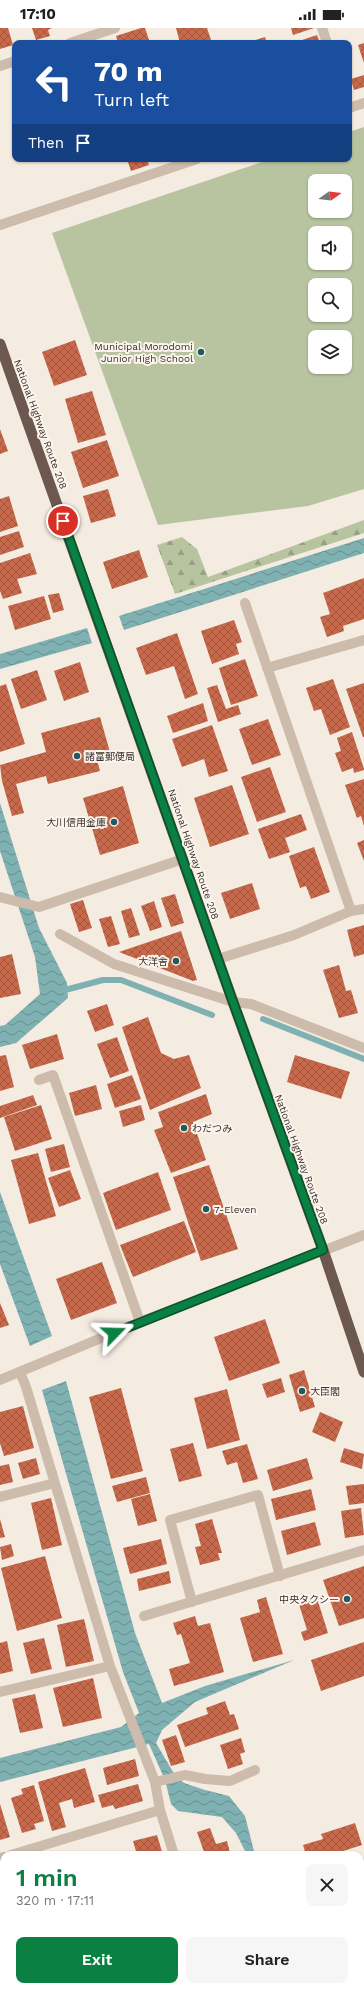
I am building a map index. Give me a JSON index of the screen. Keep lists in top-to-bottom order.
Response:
{
  "streets": {
    "highway": ["National Highway Route 208"]
  },
  "places": [
    "Municipal Morodomi Junior High School",
    "諸富郵便局",
    "大川信用金庫",
    "大洋舎",
    "わだつみ",
    "7-Eleven",
    "大臣閣",
    "中央タクシー"
  ],
  "north": "right",
  "page": {
    "status": "17:10",
    "turn": ["70 m", "Turn left"],
    "then": "Then",
    "heading": ["1 min", "320 m · 17:11"],
    "buttons": ["Exit", "Share"]
  }
}
